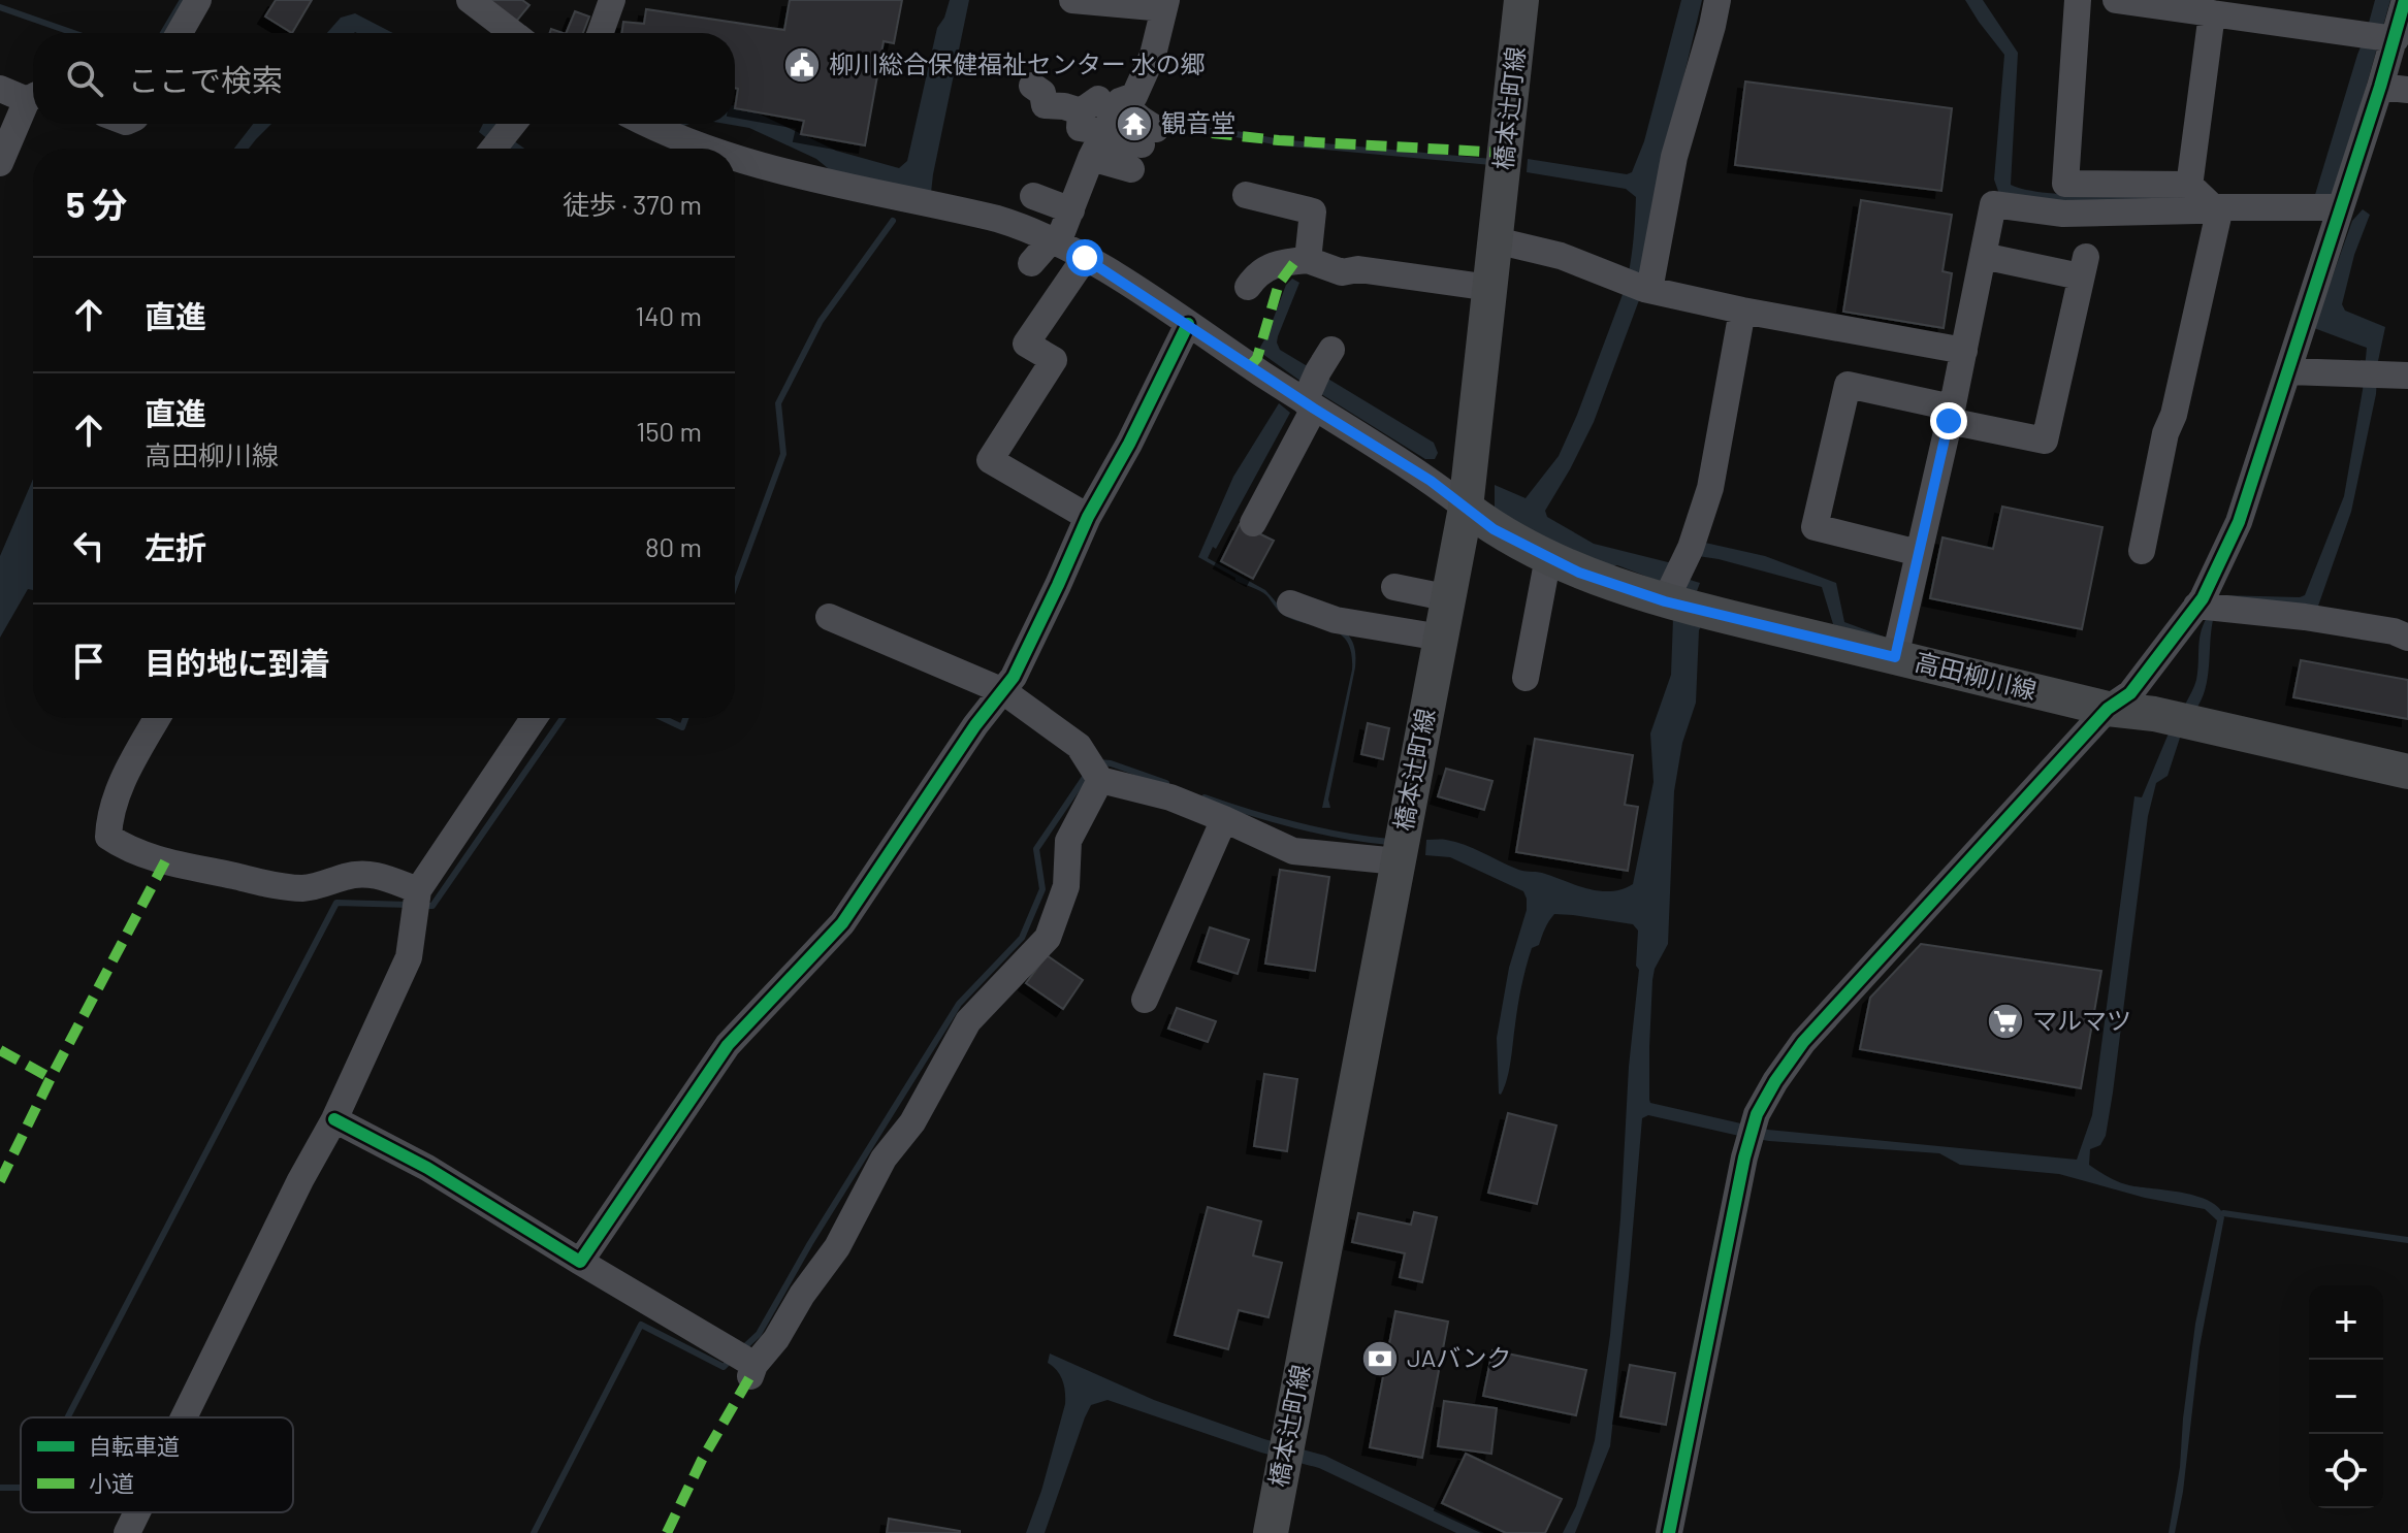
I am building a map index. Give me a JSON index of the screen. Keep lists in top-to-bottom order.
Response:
{
  "streets": {
    "main road": ["橋本辻町線", "高田柳川線"]
  },
  "crossings": [
    ["橋本辻町線", "高田柳川線"]
  ],
  "places": {
    "public building": ["柳川総合保健福祉センター 水の郷"],
    "temple": ["観音堂"],
    "supermarket": ["マルマツ"],
    "bank": ["JAバンク"]
  },
  "legend": ["自転車道", "小道"],
  "page": {
    "search": "ここで検索",
    "heading": ["5 分", "徒歩 · 370 m"],
    "list": [
      ["直進", "140 m"],
      ["直進", "高田柳川線", "150 m"],
      ["左折", "80 m"],
      "目的地に到着"
    ],
    "map_buttons": ["+", "−"]
  }
}
